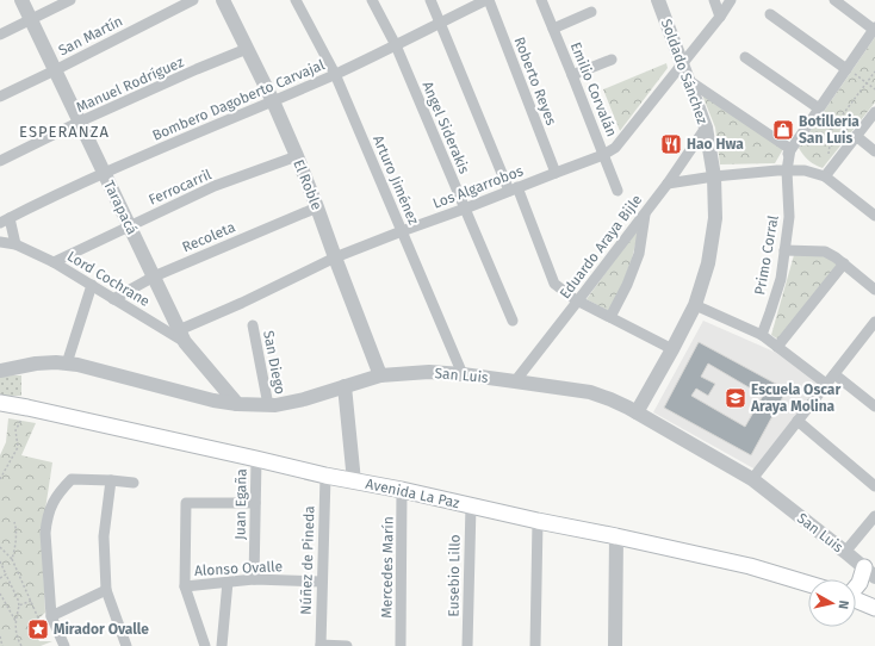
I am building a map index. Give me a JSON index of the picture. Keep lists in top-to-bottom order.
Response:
{
  "streets": {
    "main road": ["Avenida La Paz"],
    "street": [
      "San Martín",
      "Soldado Sánchez",
      "Roberto Reyes",
      "Manuel Rodríguez",
      "Emilio Corvalán",
      "Bombero Dagoberto Carvajal",
      "Angel Siderakis",
      "Arturo Jiménez",
      "El Roble",
      "Ferrocarril",
      "Los Algarrobos",
      "Tarapacá",
      "Recoleta",
      "Eduardo Araya Bijle",
      "Primo Corral",
      "Lord Cochrane",
      "San Diego",
      "San Luis",
      "Juan Egaña",
      "Núñez de Pineda",
      "Mercedes Marín",
      "Alonso Ovalle",
      "Eusebio Lillo"
    ]
  },
  "crossings": [
    ["San Martín", "Tarapacá"],
    ["Soldado Sánchez", "Los Algarrobos"],
    ["Soldado Sánchez", "Eduardo Araya Bijle"],
    ["Soldado Sánchez", "San Luis"],
    ["Roberto Reyes", "Bombero Dagoberto Carvajal"],
    ["Roberto Reyes", "Los Algarrobos"],
    ["Manuel Rodríguez", "El Roble"],
    ["Manuel Rodríguez", "Tarapacá"],
    ["Emilio Corvalán", "Los Algarrobos"],
    ["Bombero Dagoberto Carvajal", "Angel Siderakis"],
    ["Bombero Dagoberto Carvajal", "Arturo Jiménez"],
    ["Bombero Dagoberto Carvajal", "El Roble"],
    ["Bombero Dagoberto Carvajal", "Tarapacá"],
    ["Angel Siderakis", "Los Algarrobos"],
    ["Arturo Jiménez", "Los Algarrobos"],
    ["Arturo Jiménez", "San Luis"],
    ["El Roble", "Ferrocarril"],
    ["El Roble", "Los Algarrobos"],
    ["El Roble", "Recoleta"],
    ["El Roble", "San Luis"],
    ["Ferrocarril", "Tarapacá"],
    ["Ferrocarril", "Lord Cochrane"],
    ["Los Algarrobos", "Tarapacá"],
    ["Los Algarrobos", "Lord Cochrane"],
    ["Tarapacá", "Recoleta"],
    ["Tarapacá", "Lord Cochrane"],
    ["Tarapacá", "San Luis"],
    ["Recoleta", "Lord Cochrane"],
    ["Eduardo Araya Bijle", "San Luis"],
    ["San Diego", "San Luis"],
    ["Avenida La Paz", "Juan Egaña"],
    ["Avenida La Paz", "Núñez de Pineda"],
    ["Avenida La Paz", "Mercedes Marín"],
    ["Avenida La Paz", "Eusebio Lillo"],
    ["Juan Egaña", "Alonso Ovalle"],
    ["Núñez de Pineda", "Alonso Ovalle"]
  ],
  "districts": ["ESPERANZA"],
  "places": {
    "shop": ["Botilleria San Luis"],
    "restaurant": ["Hao Hwa"],
    "school or university": ["Escuela Oscar Araya Molina"],
    "place": ["Mirador Ovalle"]
  },
  "north": "right"
}
